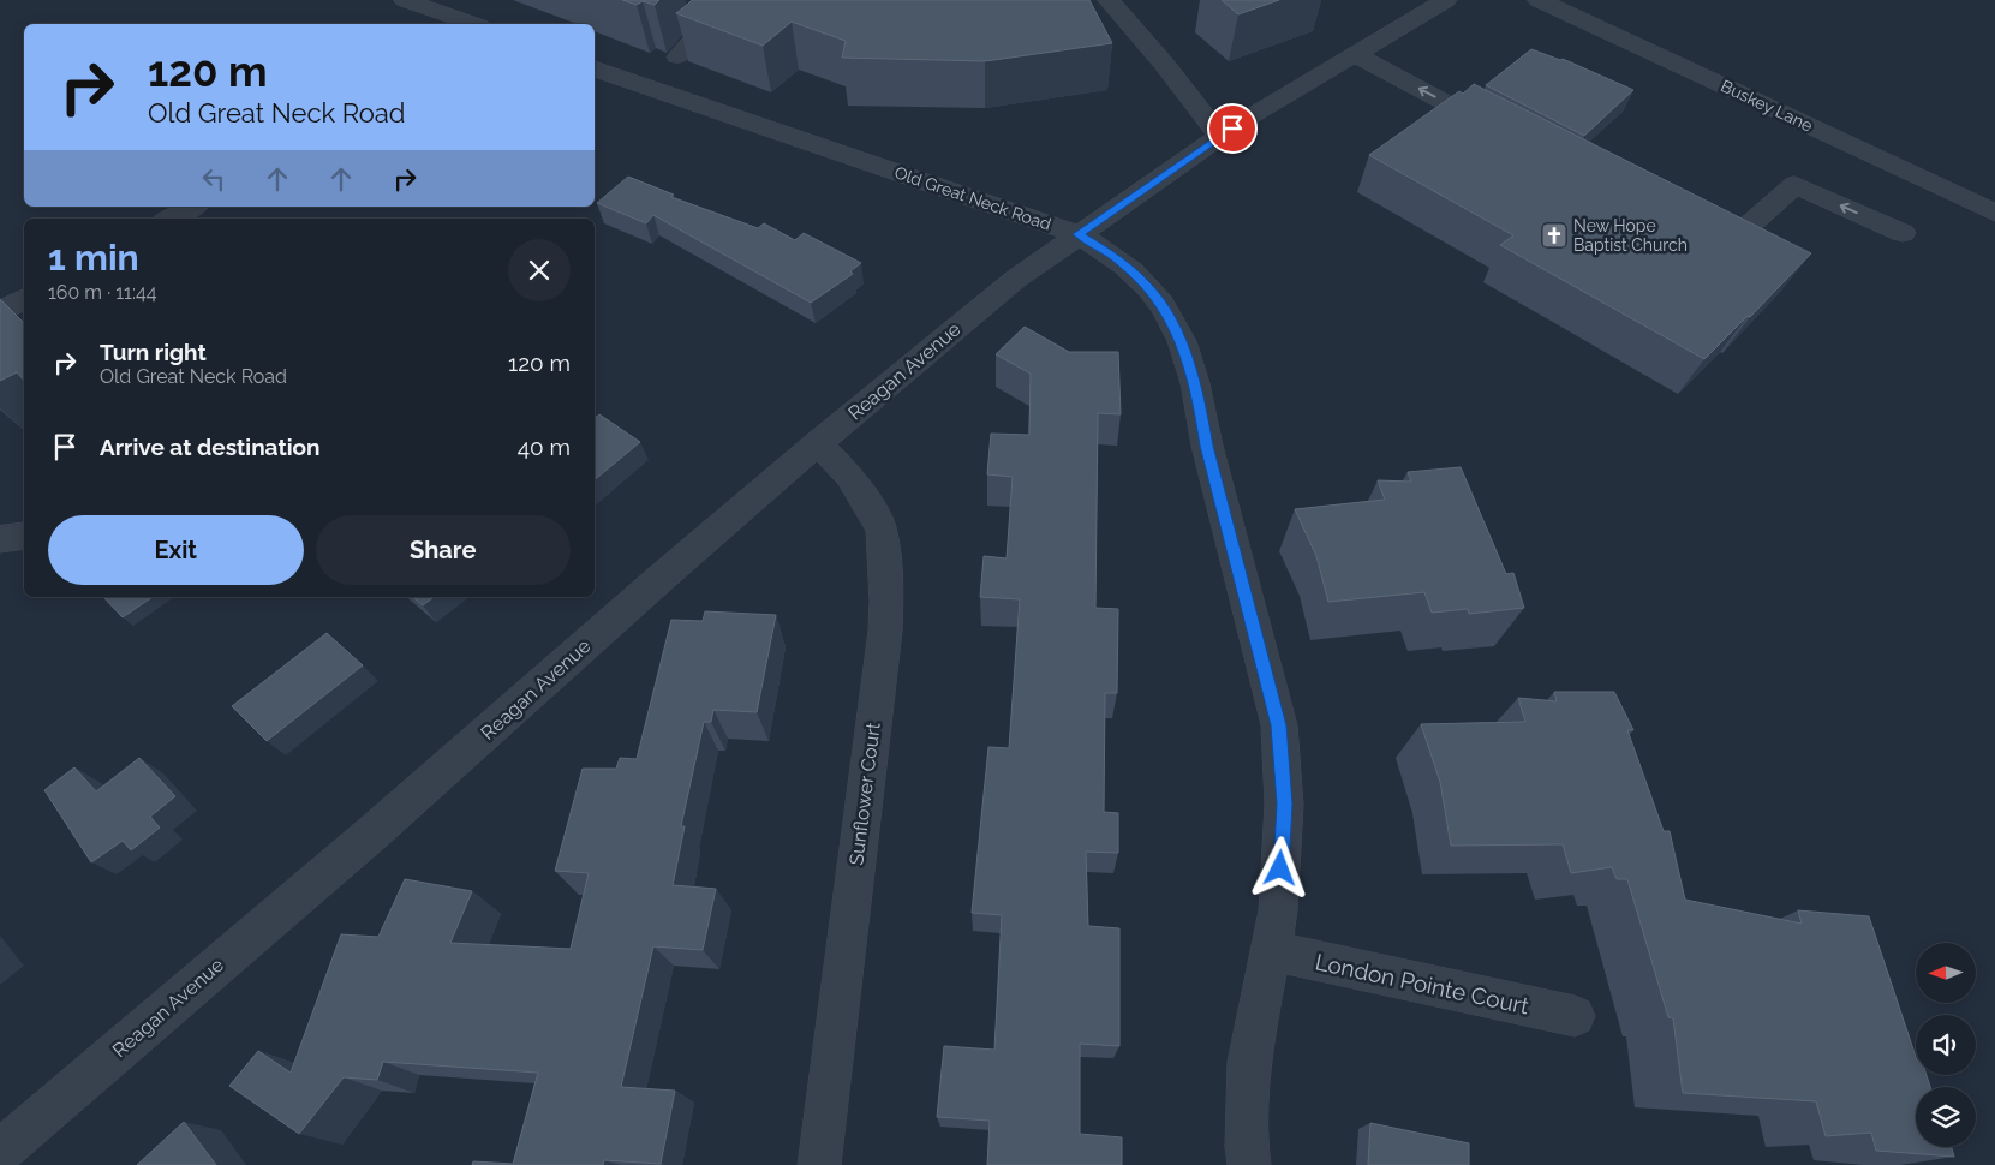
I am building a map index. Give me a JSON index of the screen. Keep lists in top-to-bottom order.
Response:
{
  "streets": {
    "street": [
      "Buskey Lane",
      "Old Great Neck Road",
      "Reagan Avenue",
      "Sunflower Court",
      "London Pointe Court"
    ]
  },
  "crossings": [
    ["Old Great Neck Road", "Reagan Avenue"],
    ["Old Great Neck Road", "London Pointe Court"],
    ["Reagan Avenue", "Sunflower Court"]
  ],
  "places": {
    "church": ["New Hope Baptist Church"]
  },
  "north": "left",
  "page": {
    "turn": ["120 m", "Old Great Neck Road"],
    "heading": ["1 min", "160 m · 11:44"],
    "list": [
      {
        "name": "Turn right",
        "note": "Old Great Neck Road",
        "value": "120 m"
      },
      {
        "name": "Arrive at destination",
        "value": "40 m"
      }
    ],
    "buttons": ["Exit", "Share"]
  }
}
